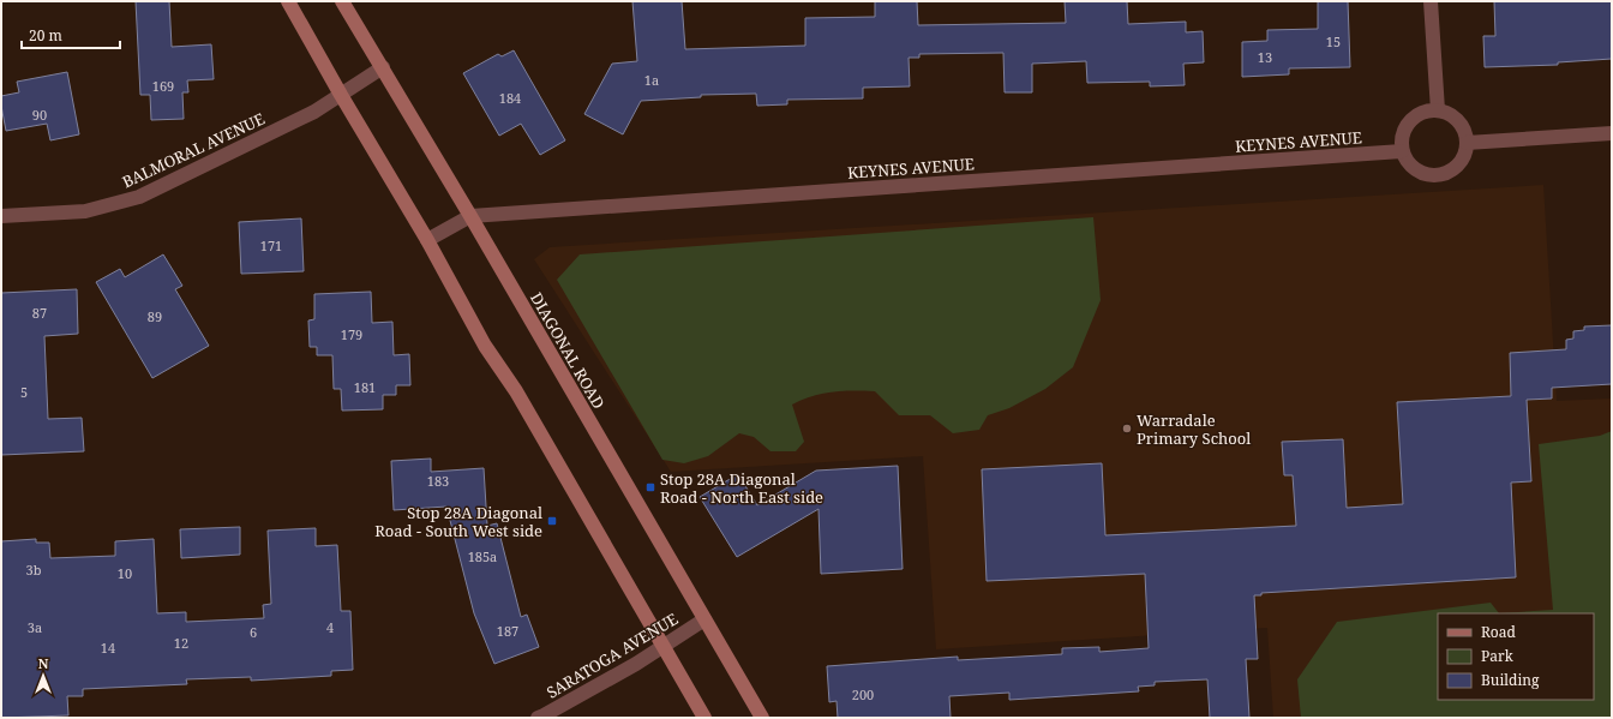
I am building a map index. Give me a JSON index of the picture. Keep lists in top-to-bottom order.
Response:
{
  "streets": {
    "main road": ["DIAGONAL ROAD"],
    "street": ["KEYNES AVENUE", "BALMORAL AVENUE", "SARATOGA AVENUE"]
  },
  "crossings": [
    ["KEYNES AVENUE", "DIAGONAL ROAD"],
    ["BALMORAL AVENUE", "DIAGONAL ROAD"],
    ["DIAGONAL ROAD", "SARATOGA AVENUE"]
  ],
  "places": {
    "other": ["Warradale Primary School"],
    "transit": ["Stop 28A Diagonal Road - North East side", "Stop 28A Diagonal Road - South West side"]
  },
  "house_numbers": [
    "15",
    "13",
    "1a",
    "169",
    "184",
    "90",
    "171",
    "87",
    "89",
    "179",
    "181",
    "5",
    "183",
    "185a",
    "3b",
    "10",
    "3a",
    "4",
    "187",
    "6",
    "12",
    "14",
    "200"
  ],
  "legend": ["Road", "Park", "Building"],
  "scale_bar": "20 m",
  "north": "top"
}
